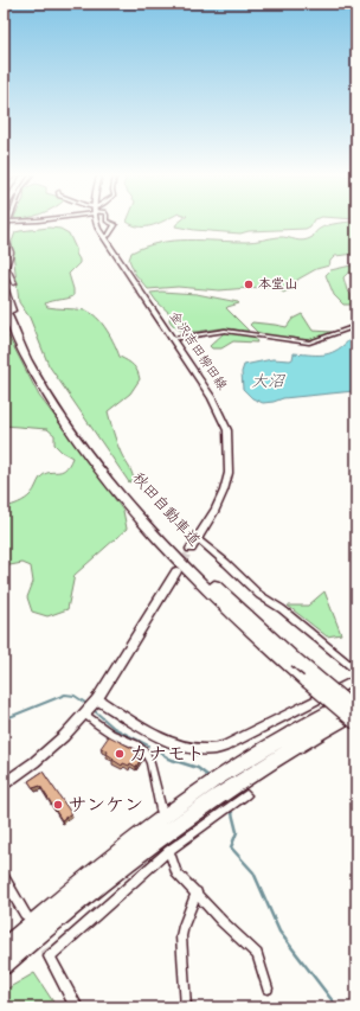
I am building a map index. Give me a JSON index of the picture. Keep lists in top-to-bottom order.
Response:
{
  "streets": {
    "highway": ["秋田自動車道"],
    "main road": ["金沢吉田柳田線"]
  },
  "water": ["大沼"],
  "places": ["本堂山", "カナモト", "サンケン"]
}
